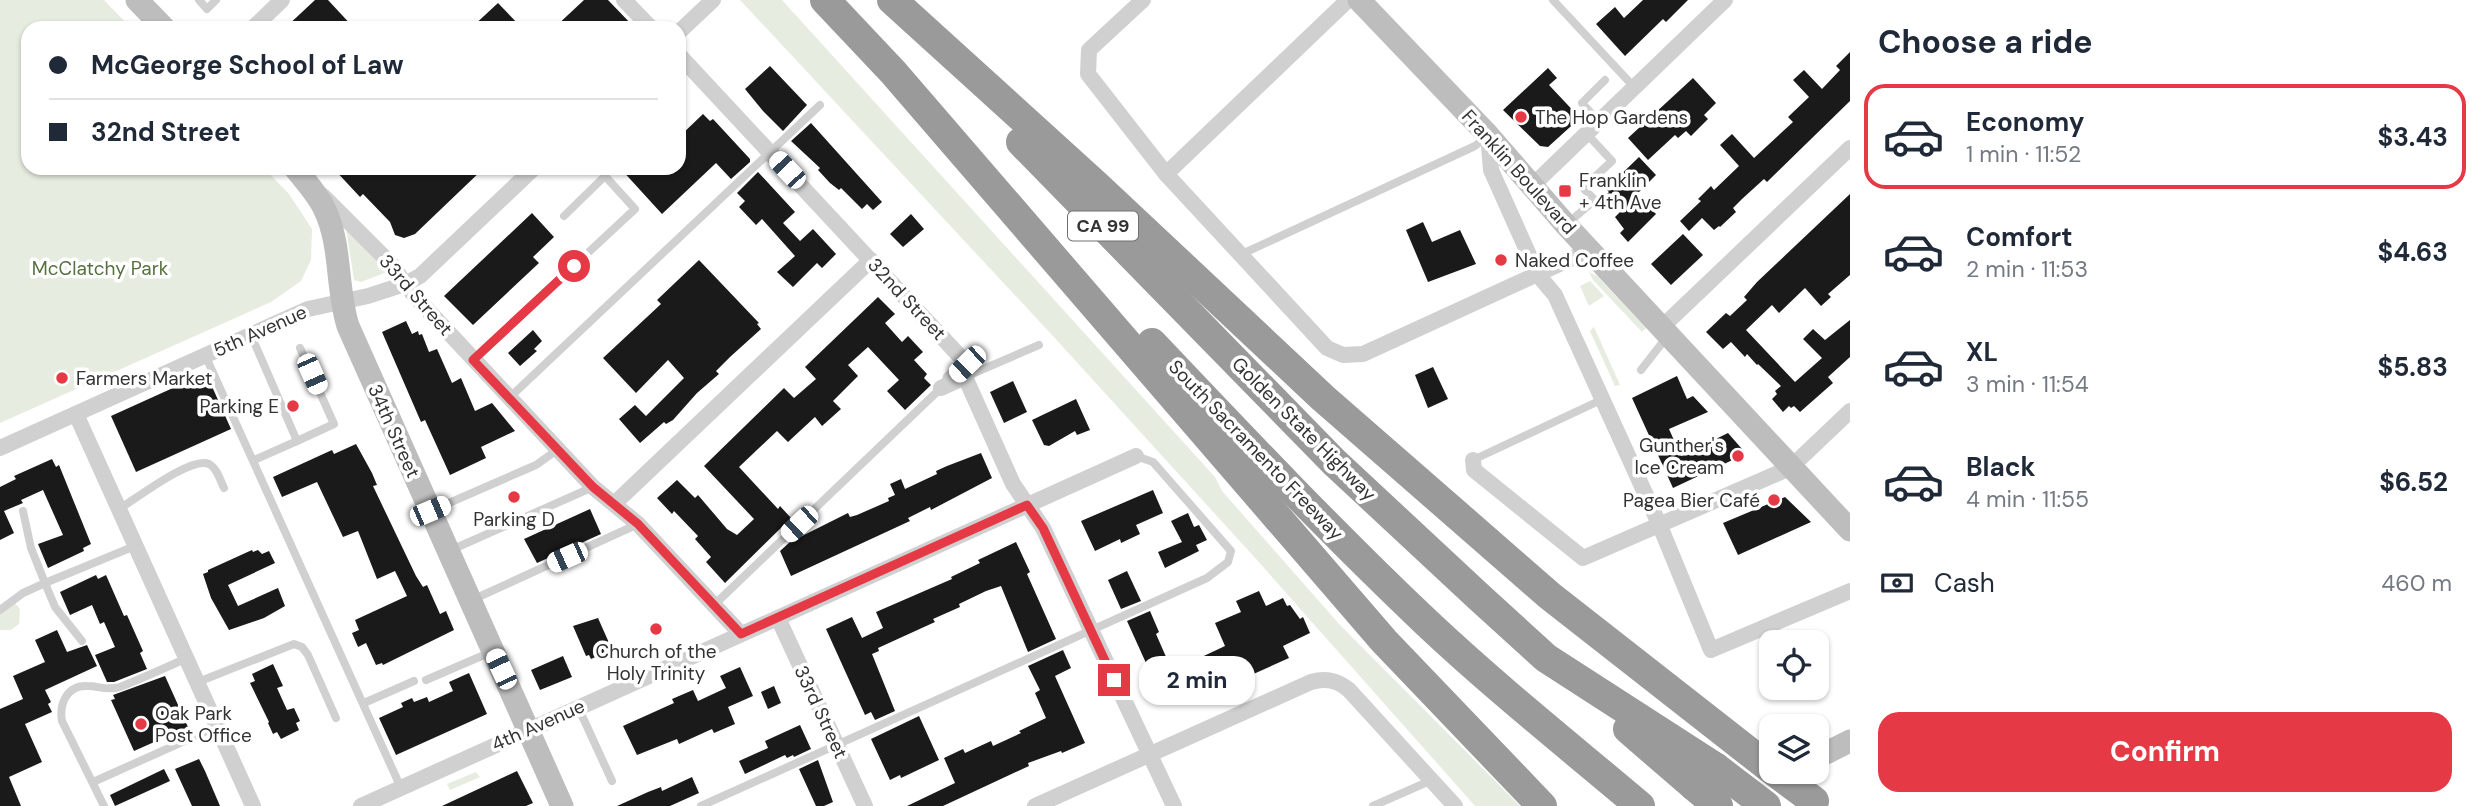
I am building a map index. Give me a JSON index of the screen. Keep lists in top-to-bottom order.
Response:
{
  "streets": {
    "highway": ["CA 99", "Golden State Highway", "South Sacramento Freeway"],
    "street": [
      "Franklin Boulevard",
      "33rd Street",
      "32nd Street",
      "5th Avenue",
      "34th Street",
      "4th Avenue"
    ]
  },
  "crossings": [
    ["33rd Street", "5th Avenue"],
    ["33rd Street", "4th Avenue"],
    ["5th Avenue", "34th Street"],
    ["34th Street", "4th Avenue"]
  ],
  "parks": ["McClatchy Park"],
  "places": {
    "other": [
      "The Hop Gardens",
      "Naked Coffee",
      "Farmers Market",
      "Parking E",
      "Gunther's Ice Cream",
      "Parking D",
      "Pagea Bier Café",
      "Church of the Holy Trinity",
      "Oak Park Post Office"
    ],
    "transit": ["Franklin + 4th Ave"]
  },
  "page": {
    "heading": "Choose a ride",
    "banner": ["McGeorge School of Law", "32nd Street"],
    "list": [
      {
        "name": "Economy",
        "note": "1 min · 11:52",
        "value": "$3.43"
      },
      {
        "name": "Comfort",
        "note": "2 min · 11:53",
        "value": "$4.63"
      },
      {
        "name": "XL",
        "note": "3 min · 11:54",
        "value": "$5.83"
      },
      {
        "name": "Black",
        "note": "4 min · 11:55",
        "value": "$6.52"
      }
    ],
    "pay": ["Cash", "460 m"],
    "bubble": "2 min",
    "buttons": "Confirm"
  }
}
